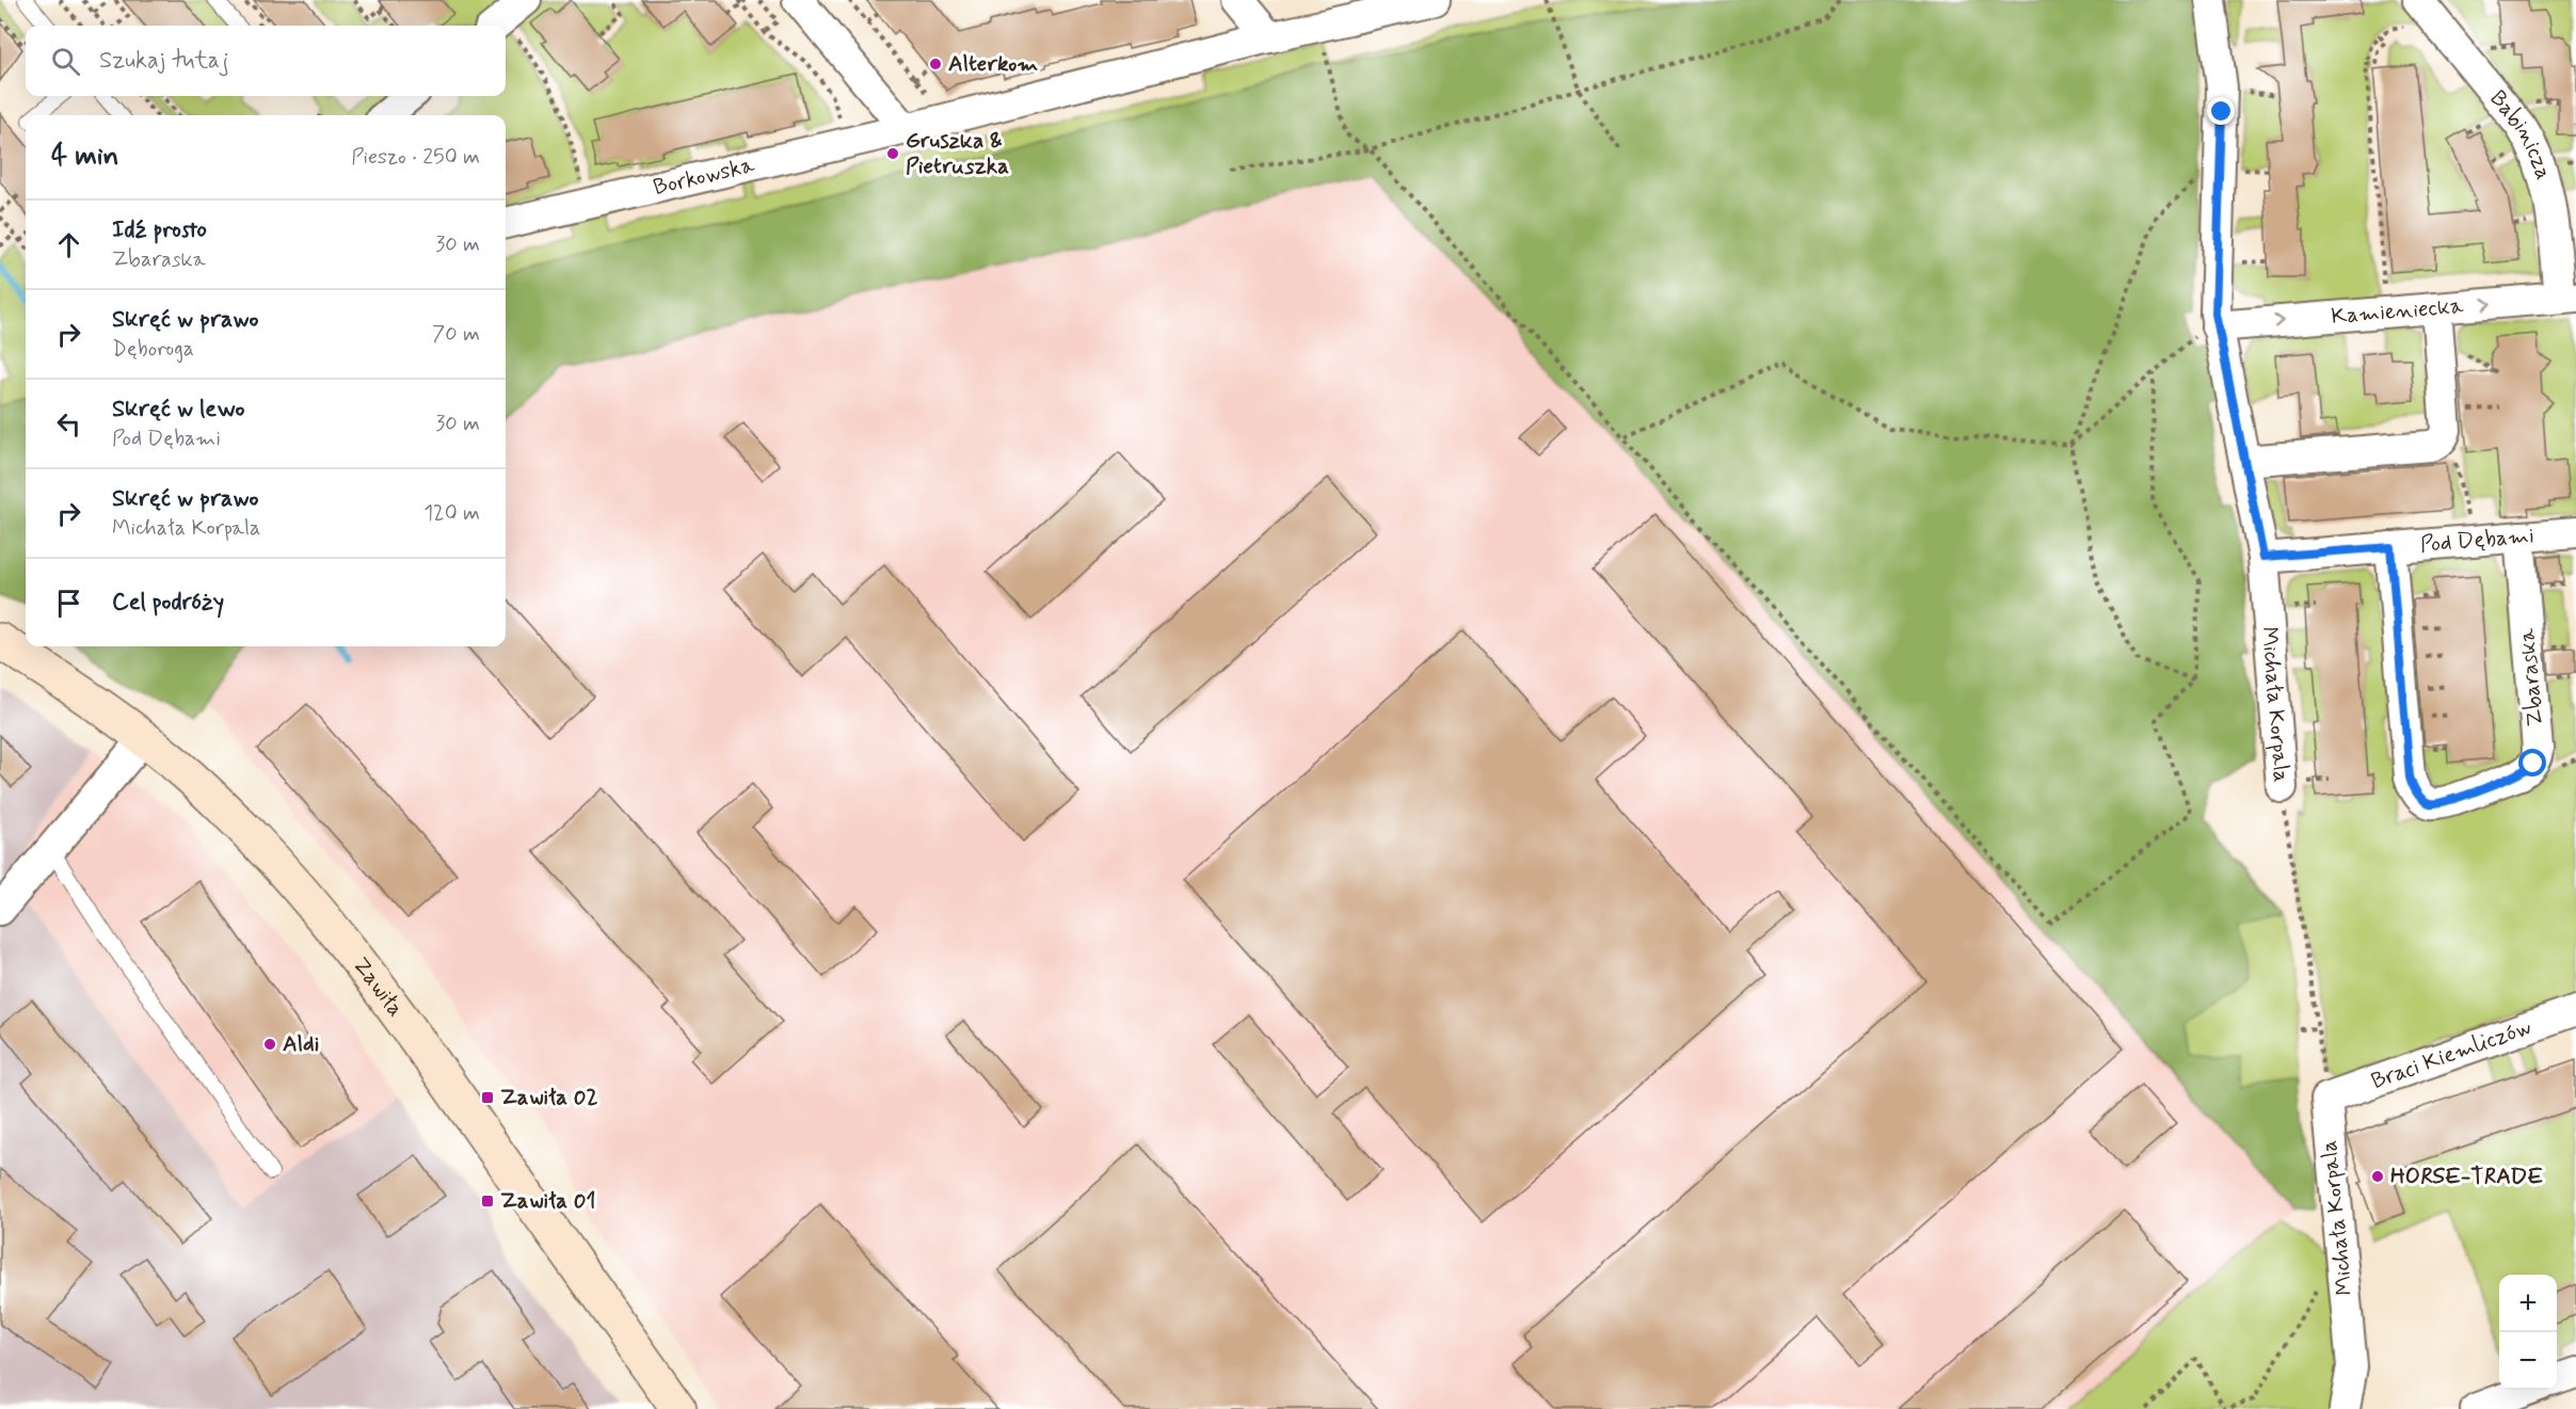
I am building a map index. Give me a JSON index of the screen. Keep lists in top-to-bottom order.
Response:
{
  "streets": {
    "street": [
      "Babinicza",
      "Borkowska",
      "Kamieniecka",
      "Pod Dębami",
      "Zbaraska",
      "Michała Korpala",
      "Zawiła",
      "Braci Kiemliczów"
    ]
  },
  "crossings": [
    ["Babinicza", "Kamieniecka"],
    ["Kamieniecka", "Michała Korpala"],
    ["Pod Dębami", "Zbaraska"],
    ["Pod Dębami", "Michała Korpala"],
    ["Michała Korpala", "Braci Kiemliczów"]
  ],
  "one_way": ["Kamieniecka"],
  "places": {
    "other": [
      "Alterkom",
      "Gruszka & Pietruszka",
      "Aldi",
      "HORSE-TRADE"
    ],
    "transit": ["Zawiła 02", "Zawiła 01"]
  },
  "page": {
    "search": "Szukaj tutaj",
    "heading": ["4 min", "Pieszo · 250 m"],
    "list": [
      ["Idź prosto", "Zbaraska", "30 m"],
      ["Skręć w prawo", "Dęboroga", "70 m"],
      ["Skręć w lewo", "Pod Dębami", "30 m"],
      ["Skręć w prawo", "Michała Korpala", "120 m"],
      "Cel podróży"
    ],
    "map_buttons": ["+", "−"]
  }
}
